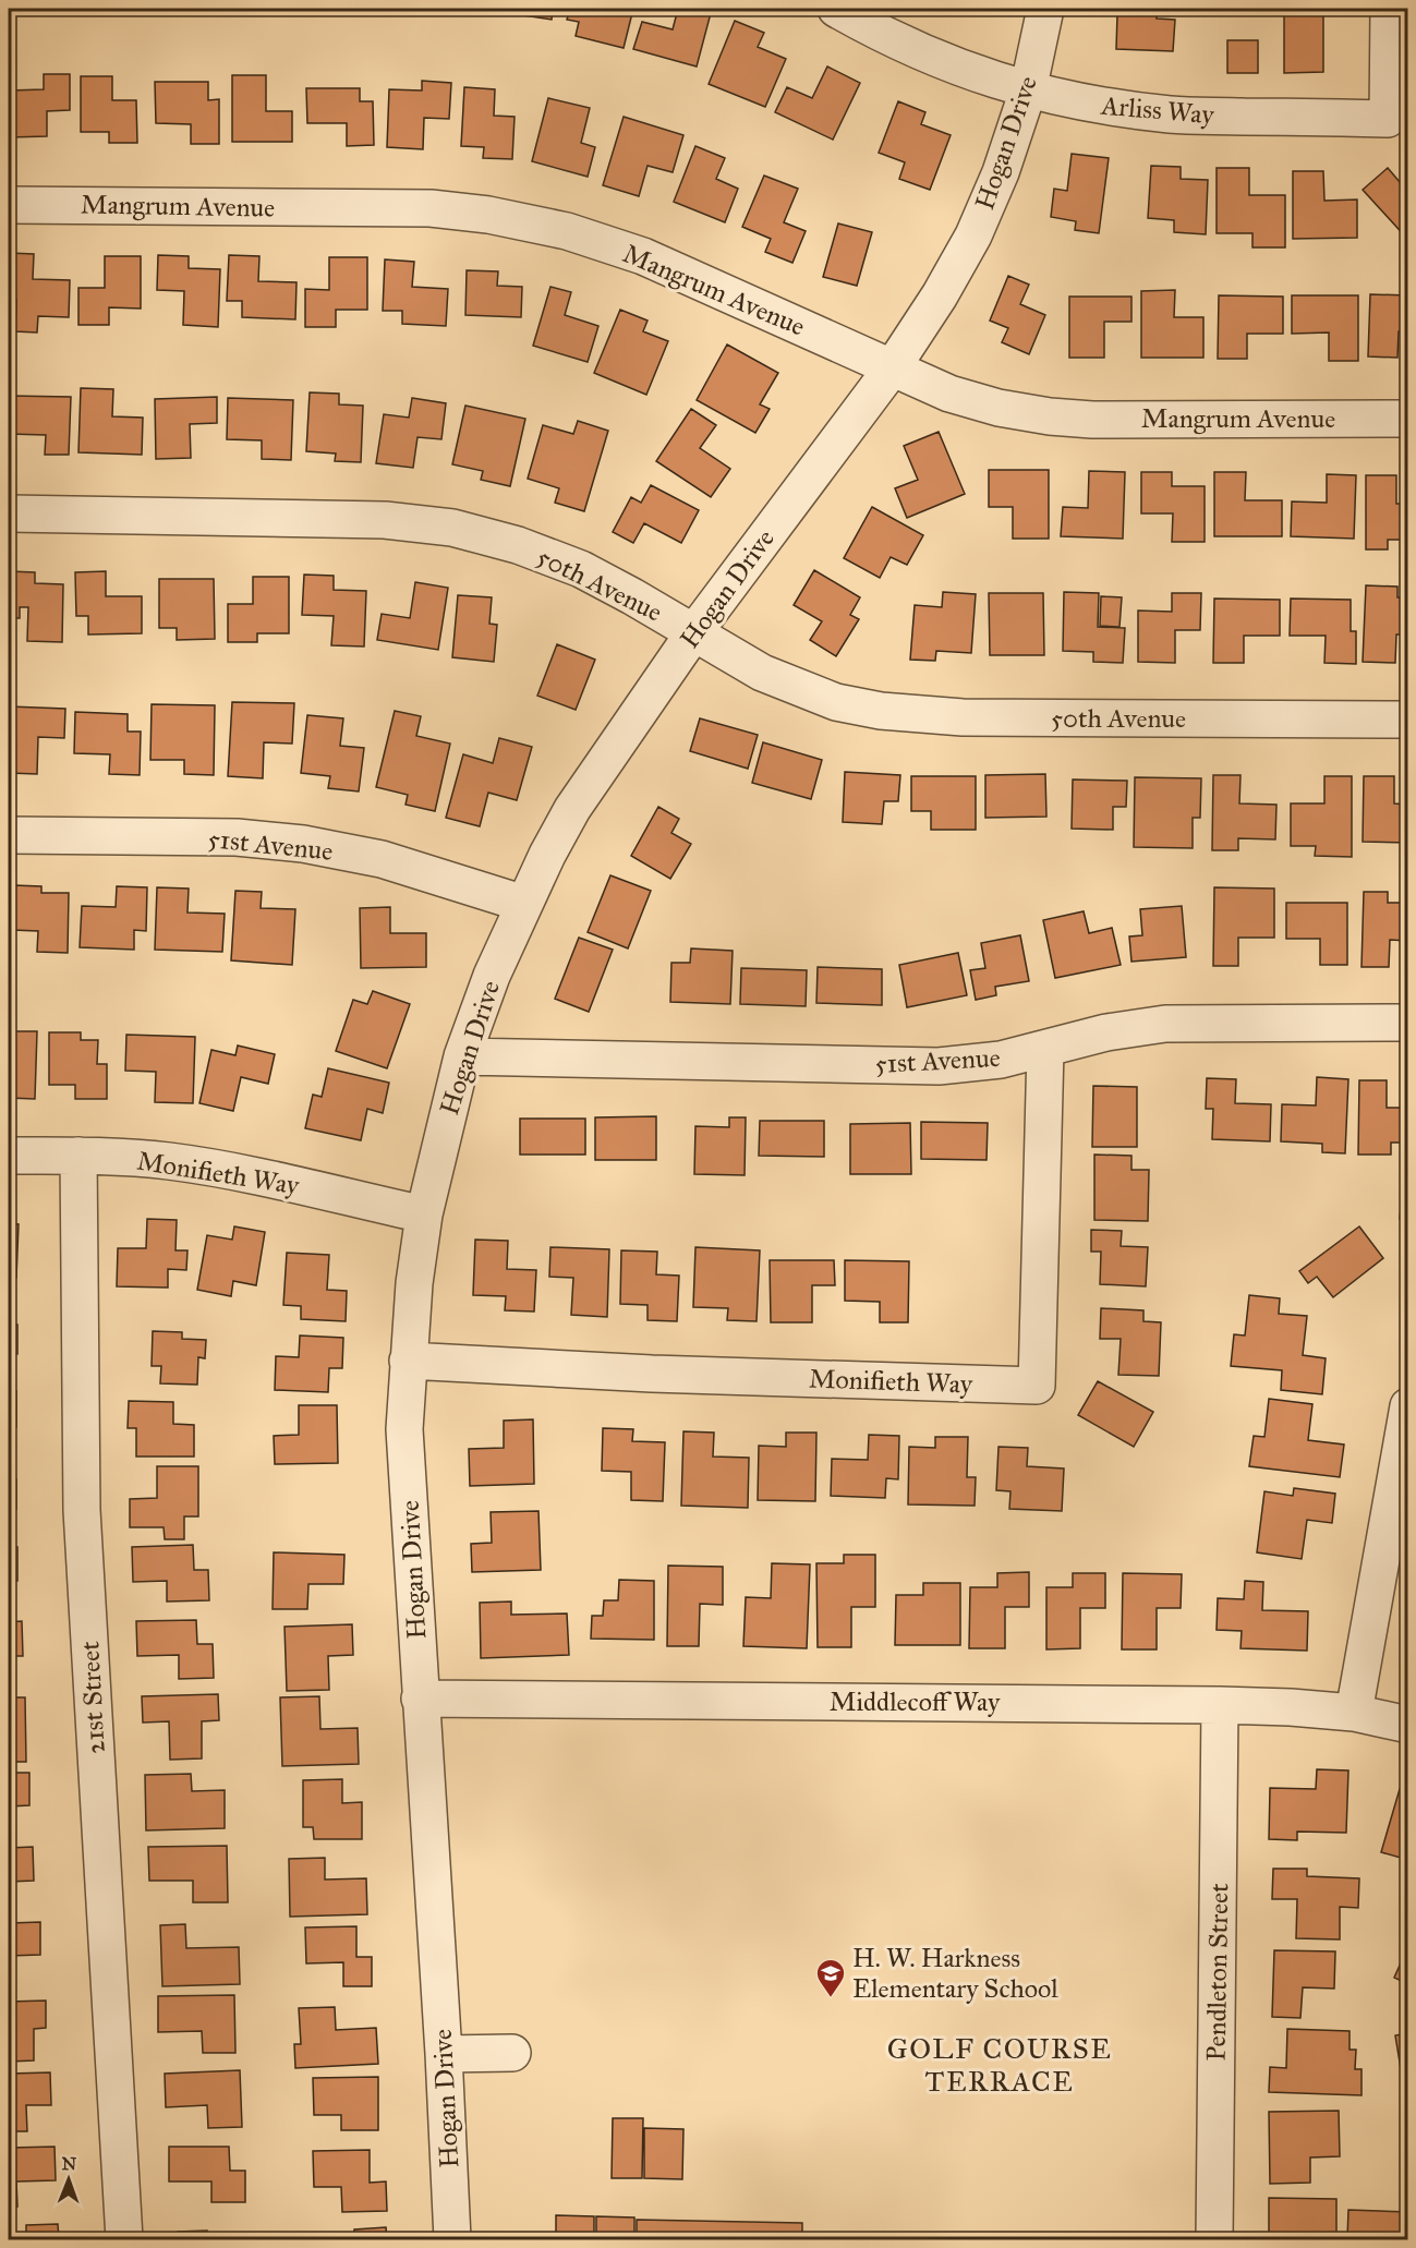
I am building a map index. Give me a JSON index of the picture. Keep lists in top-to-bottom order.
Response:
{
  "streets": {
    "street": [
      "Arliss Way",
      "Hogan Drive",
      "Mangrum Avenue",
      "50th Avenue",
      "51st Avenue",
      "Monifieth Way",
      "21st Street",
      "Middlecoff Way",
      "Pendleton Street"
    ]
  },
  "crossings": [
    ["Arliss Way", "Hogan Drive"],
    ["Hogan Drive", "Mangrum Avenue"],
    ["Hogan Drive", "50th Avenue"],
    ["Hogan Drive", "51st Avenue"],
    ["Hogan Drive", "Monifieth Way"],
    ["Hogan Drive", "Middlecoff Way"],
    ["51st Avenue", "Monifieth Way"],
    ["Monifieth Way", "21st Street"],
    ["Middlecoff Way", "Pendleton Street"]
  ],
  "districts": ["GOLF COURSE TERRACE"],
  "places": {
    "school or university": ["H. W. Harkness Elementary School"]
  },
  "north": "top"
}
